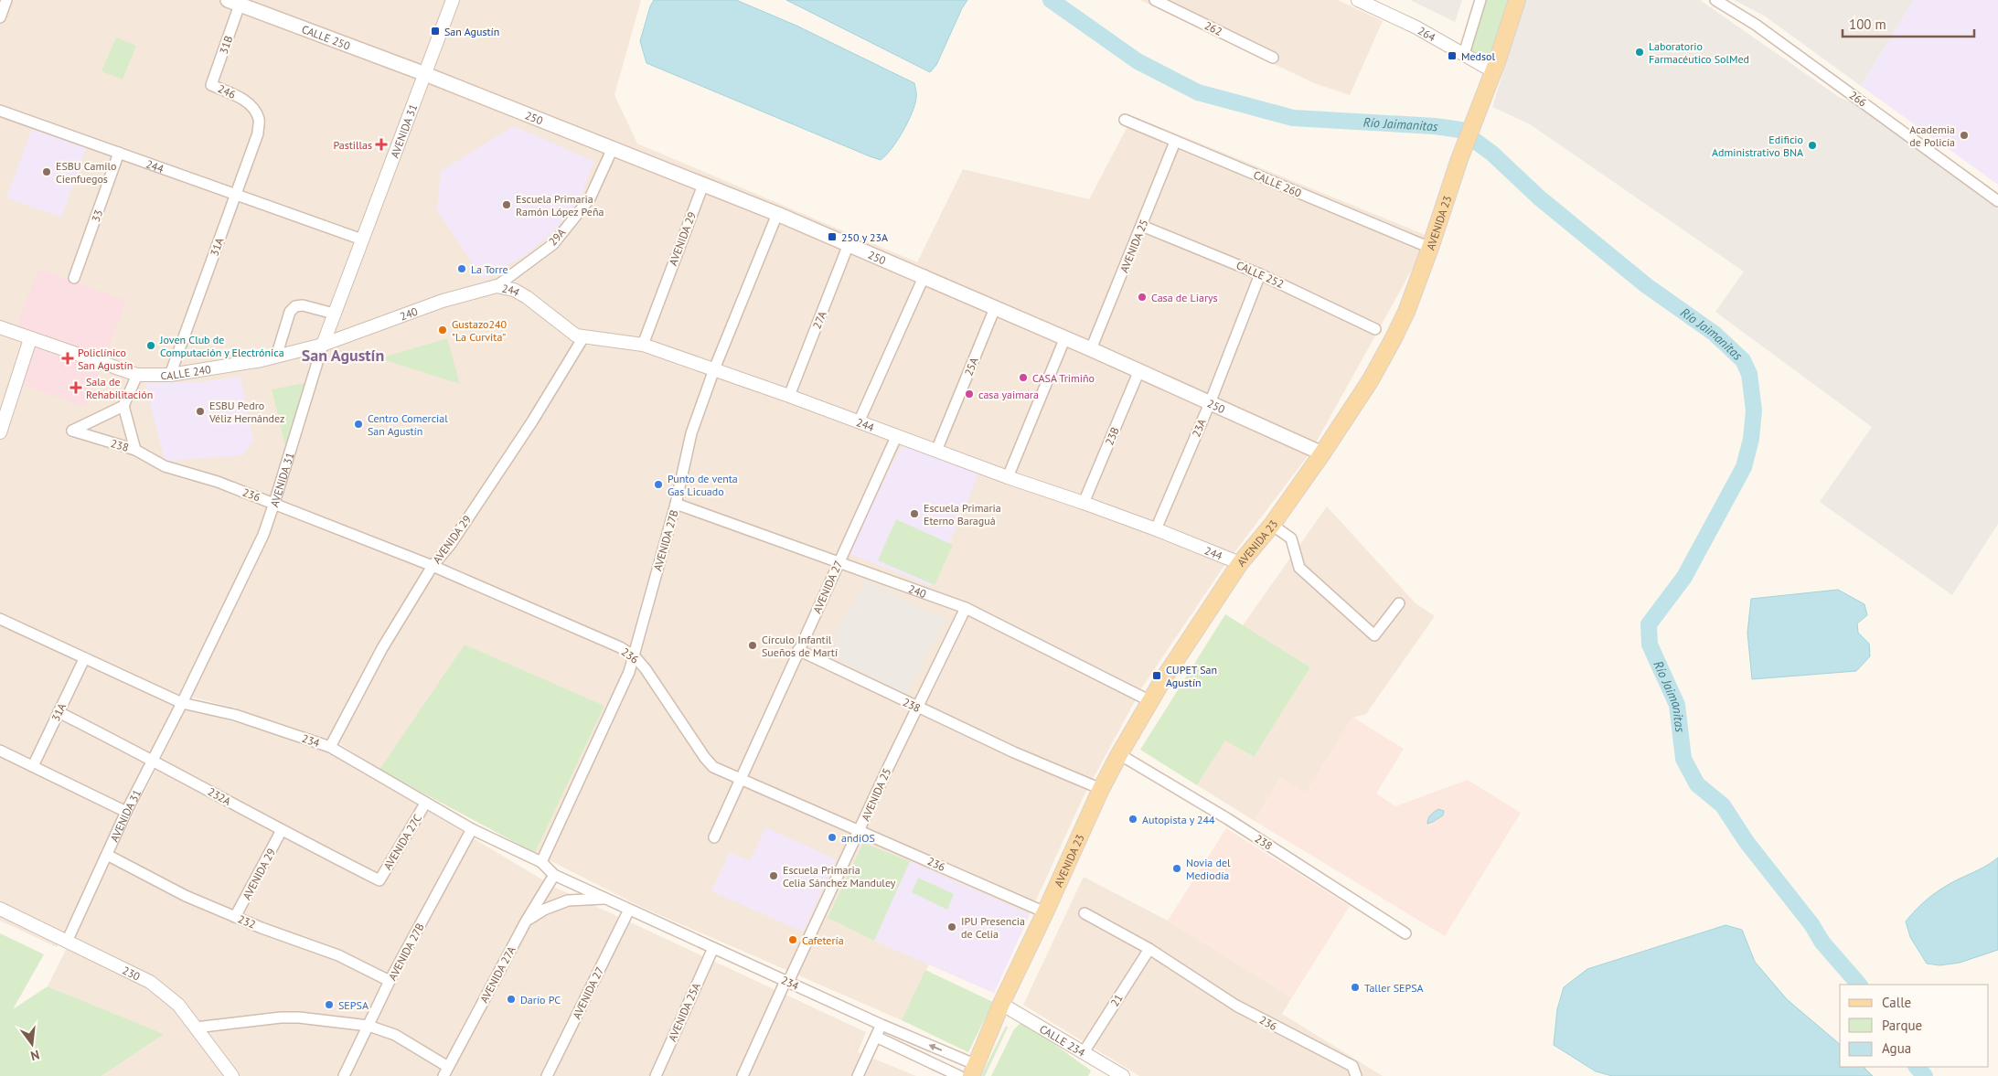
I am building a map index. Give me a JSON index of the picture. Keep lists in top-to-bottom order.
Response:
{
  "streets": {
    "main road": ["CALLE 250", "250", "AVENIDA 23"],
    "street": [
      "262",
      "264",
      "31B",
      "246",
      "266",
      "AVENIDA 31",
      "244",
      "CALLE 260",
      "33",
      "29A",
      "AVENIDA 29",
      "AVENIDA 25",
      "31A",
      "CALLE 252",
      "240",
      "27A",
      "25A",
      "CALLE 240",
      "23A",
      "23B",
      "238",
      "236",
      "AVENIDA 27B",
      "AVENIDA 27",
      "234",
      "232A",
      "AVENIDA 27C",
      "232",
      "230",
      "AVENIDA 27A",
      "21",
      "AVENIDA 25A",
      "CALLE 234"
    ]
  },
  "crossings": [
    ["264", "AVENIDA 23"],
    ["CALLE 250", "31B"],
    ["CALLE 250", "250"],
    ["CALLE 250", "AVENIDA 31"],
    ["31B", "246"],
    ["246", "31A"],
    ["250", "AVENIDA 31"],
    ["250", "AVENIDA 23"],
    ["250", "29A"],
    ["250", "AVENIDA 29"],
    ["250", "AVENIDA 25"],
    ["250", "27A"],
    ["250", "25A"],
    ["250", "23A"],
    ["250", "23B"],
    ["250", "AVENIDA 27B"],
    ["AVENIDA 31", "244"],
    ["AVENIDA 31", "240"],
    ["AVENIDA 31", "CALLE 240"],
    ["AVENIDA 31", "236"],
    ["AVENIDA 31", "234"],
    ["AVENIDA 31", "232A"],
    ["AVENIDA 31", "232"],
    ["AVENIDA 31", "230"],
    ["244", "33"],
    ["244", "AVENIDA 23"],
    ["244", "29A"],
    ["244", "AVENIDA 29"],
    ["244", "31A"],
    ["244", "240"],
    ["244", "27A"],
    ["244", "25A"],
    ["244", "23A"],
    ["244", "23B"],
    ["244", "AVENIDA 27B"],
    ["244", "AVENIDA 27"],
    ["CALLE 260", "AVENIDA 23"],
    ["CALLE 260", "AVENIDA 25"],
    ["AVENIDA 23", "240"],
    ["AVENIDA 23", "238"],
    ["AVENIDA 23", "236"],
    ["AVENIDA 23", "234"],
    ["AVENIDA 23", "CALLE 234"],
    ["29A", "240"],
    ["AVENIDA 29", "236"],
    ["AVENIDA 29", "234"],
    ["AVENIDA 29", "232A"],
    ["AVENIDA 29", "232"],
    ["AVENIDA 25", "CALLE 252"],
    ["AVENIDA 25", "240"],
    ["AVENIDA 25", "238"],
    ["AVENIDA 25", "236"],
    ["AVENIDA 25", "234"],
    ["31A", "CALLE 240"],
    ["31A", "234"],
    ["31A", "232A"],
    ["CALLE 252", "23A"],
    ["240", "CALLE 240"],
    ["240", "AVENIDA 27B"],
    ["240", "AVENIDA 27"],
    ["238", "236"],
    ["238", "AVENIDA 27"],
    ["236", "AVENIDA 27B"],
    ["236", "AVENIDA 27"],
    ["236", "21"],
    ["AVENIDA 27B", "234"],
    ["AVENIDA 27B", "232"],
    ["AVENIDA 27", "234"],
    ["234", "AVENIDA 27C"],
    ["234", "AVENIDA 27A"],
    ["234", "AVENIDA 25A"],
    ["232A", "AVENIDA 27C"],
    ["21", "CALLE 234"]
  ],
  "districts": ["San Agustín"],
  "water": ["Río Jaimanitas"],
  "places": {
    "transit": [
      "San Agustín",
      "Medsol",
      "250 y 23A",
      "CUPET San Agustín"
    ],
    "other": [
      "Laboratorio Farmacéutico SolMed",
      "Academia de Policía",
      "Edificio Administrativo BNA",
      "ESBU Camilo Cienfuegos",
      "Escuela Primaria Ramón López Peña",
      "La Torre",
      "Casa de Liarys",
      "Gustazo240 \"La Curvita\"",
      "Joven Club de Computación y Electrónica",
      "CASA Trimiño",
      "casa yaimara",
      "ESBU Pedro Véliz Hernández",
      "Centro Comercial San Agustín",
      "Punto de venta Gas Licuado",
      "Escuela Primaria Eterno Baraguá",
      "Círculo Infantil Sueños de Martí",
      "Autopista y 244",
      "andiOS",
      "Novia del Mediodía",
      "Escuela Primaria Celia Sánchez Manduley",
      "IPU Presencia de Celia",
      "Cafetería",
      "Taller SEPSA",
      "Darío PC",
      "SEPSA"
    ],
    "health": ["Pastillas", "Policlínico San Agustín", "Sala de Rehabilitación"]
  },
  "legend": ["Calle", "Parque", "Agua"],
  "scale_bar": "100 m",
  "north": "bottom"
}
